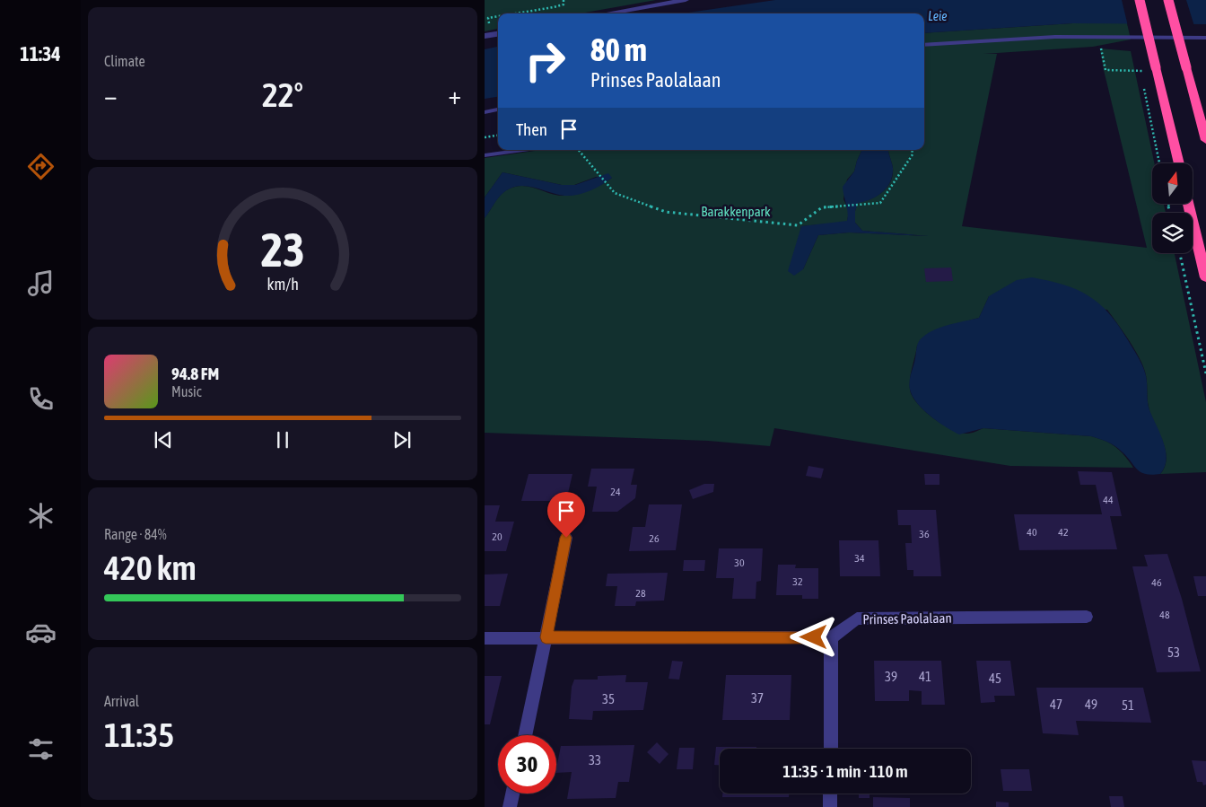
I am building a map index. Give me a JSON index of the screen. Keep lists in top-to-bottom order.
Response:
{
  "streets": {
    "street": ["Prinses Paolalaan"]
  },
  "water": ["Leie"],
  "parks": ["Barakkenpark"],
  "house_numbers": [
    "24",
    "44",
    "40",
    "42",
    "36",
    "20",
    "26",
    "34",
    "30",
    "32",
    "46",
    "28",
    "48",
    "53",
    "39",
    "41",
    "45",
    "37",
    "35",
    "47",
    "49",
    "51",
    "33"
  ],
  "north": "top",
  "page": {
    "tabs": "11:34",
    "tile": [
      "Climate",
      ["Range · 84%", "420 km"],
      ["Arrival", "11:35"]
    ],
    "turn": ["80 m", "Prinses Paolalaan"],
    "heat": ["−", "22°", "+"],
    "then": "Then",
    "song": ["94.8 FM", "Music"],
    "limit": "30",
    "trip": "11:35 · 1 min · 110 m",
    "gauge": ["23", "km/h"]
  }
}
